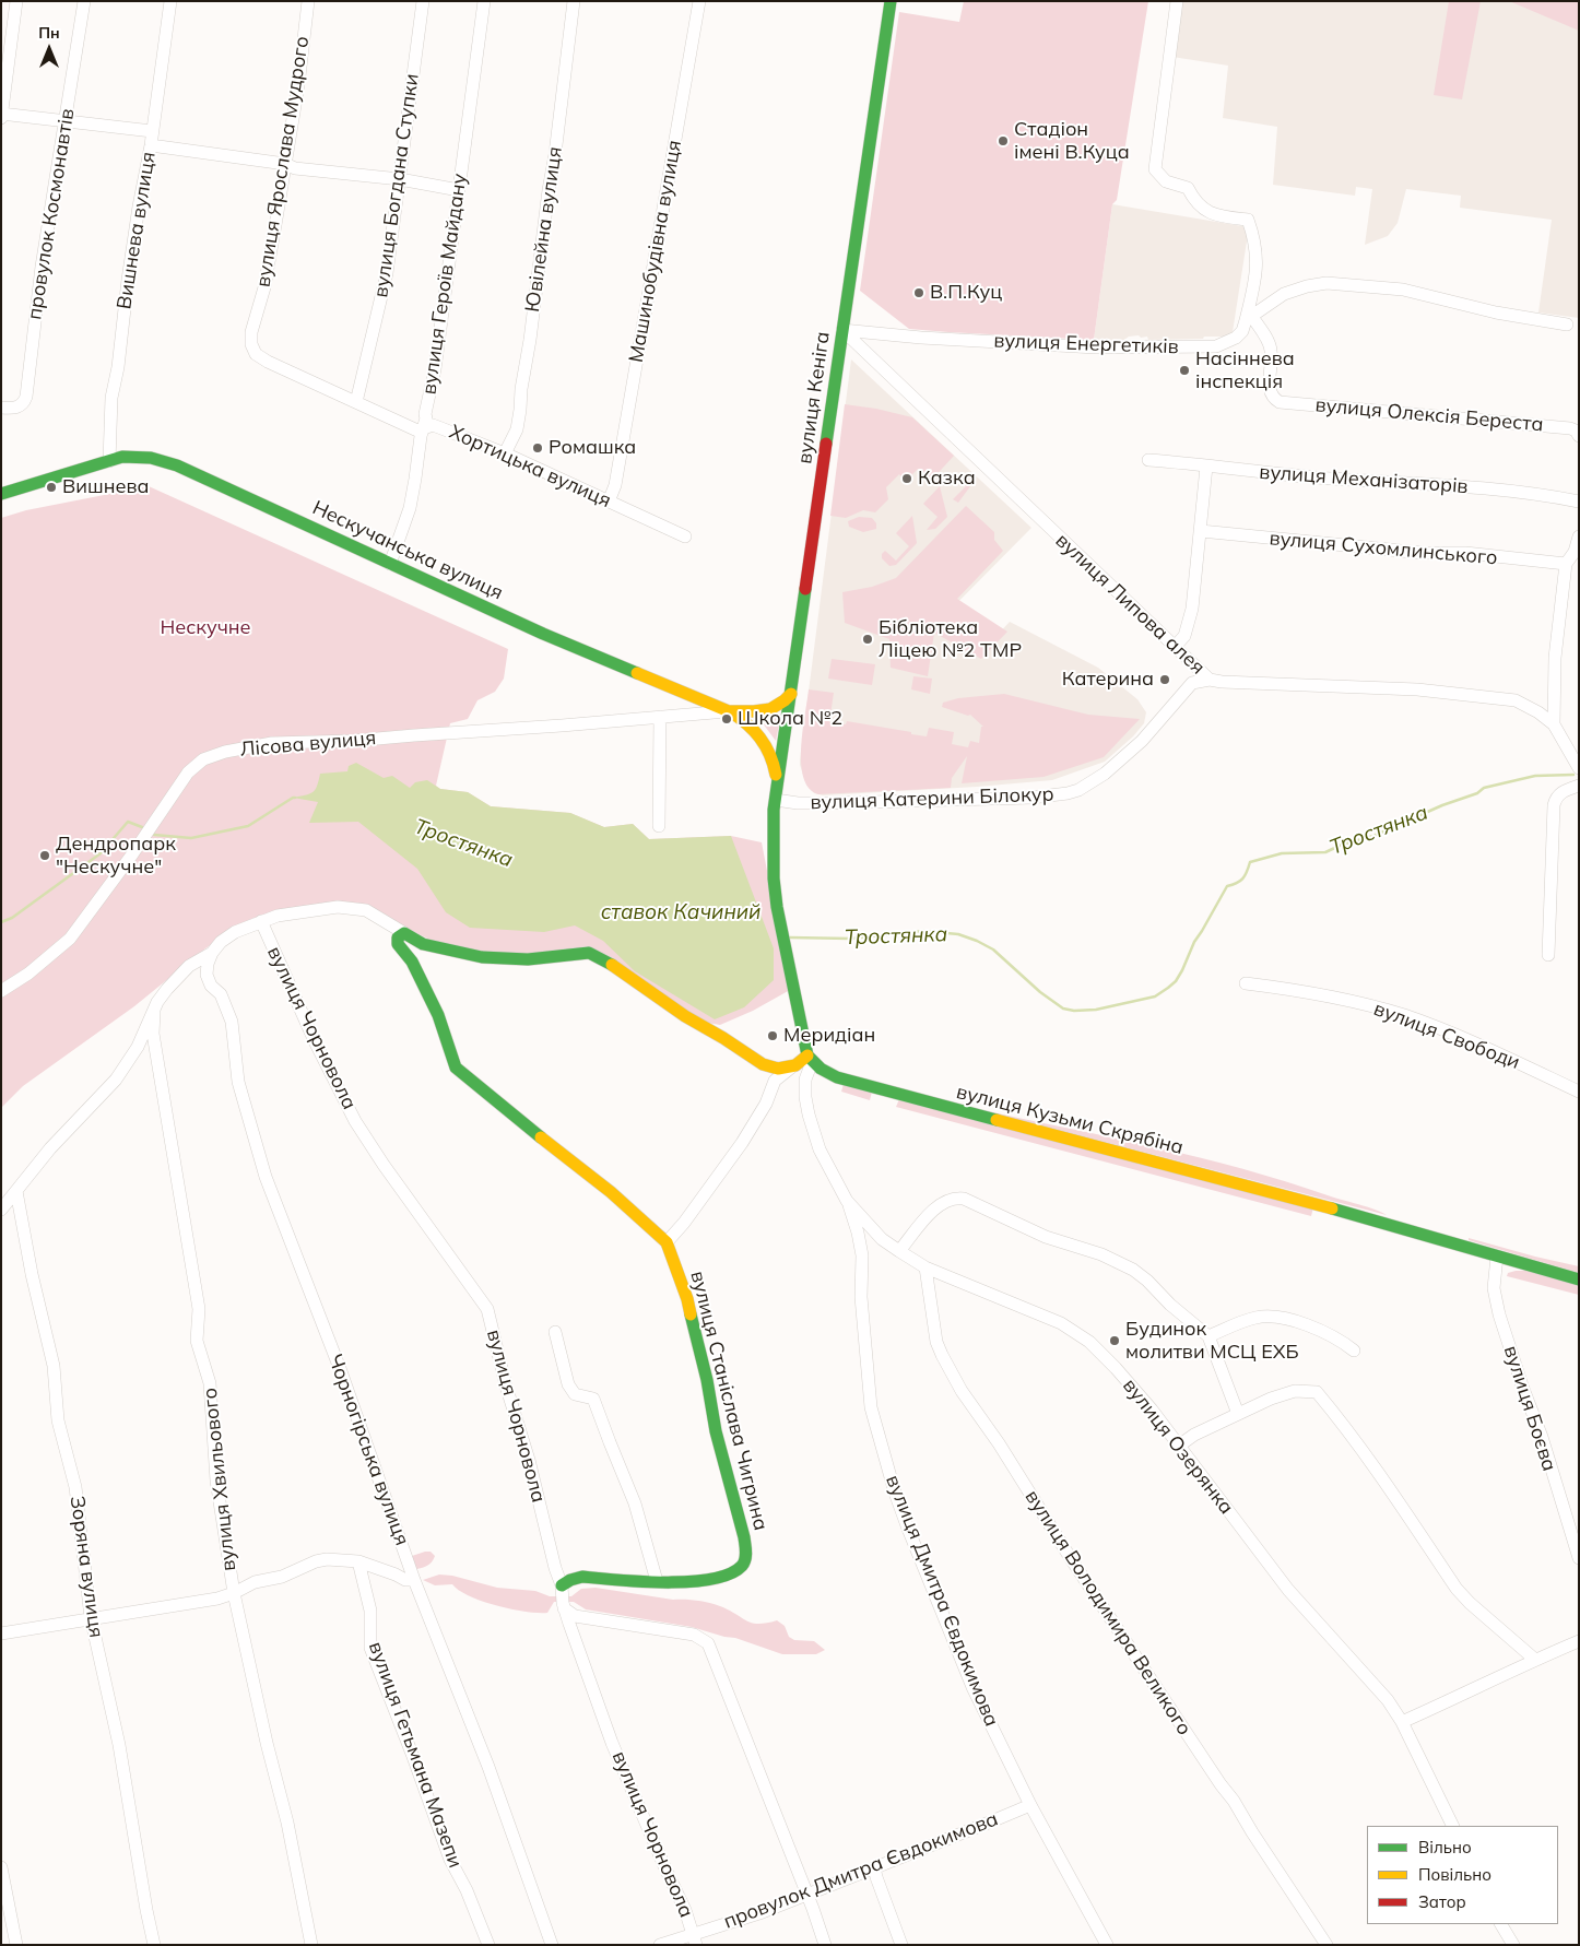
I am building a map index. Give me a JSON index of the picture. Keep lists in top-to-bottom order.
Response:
{
  "streets": {
    "street": [
      "вулиця Ярослава Мудрого",
      "вулиця Богдана Ступки",
      "провулок Космонавтів",
      "Ювілейна вулиця",
      "Вишнева вулиця",
      "Машинобудівна вулиця",
      "вулиця Героїв Майдану",
      "вулиця Енергетиків",
      "вулиця Кеніга",
      "вулиця Олексія Береста",
      "Хортицька вулиця",
      "вулиця Механізаторів",
      "вулиця Сухомлинського",
      "Нескучанська вулиця",
      "вулиця Липова алея",
      "Лісова вулиця",
      "вулиця Катерини Білокур",
      "вулиця Чорновола",
      "вулиця Свободи",
      "вулиця Кузьми Скрябіна",
      "вулиця Станіслава Чигрина",
      "вулиця Боєва",
      "вулиця Озерянка",
      "Чорногірська вулиця",
      "вулиця Хвильового",
      "Зоряна вулиця",
      "вулиця Дмитра Євдокимова",
      "вулиця Володимира Великого",
      "вулиця Гетьмана Мазепи",
      "провулок Дмитра Євдокимова"
    ]
  },
  "crossings": [
    ["вулиця Ярослава Мудрого", "Хортицька вулиця"],
    ["вулиця Богдана Ступки", "Хортицька вулиця"],
    ["Ювілейна вулиця", "Хортицька вулиця"],
    ["Вишнева вулиця", "Нескучанська вулиця"],
    ["Машинобудівна вулиця", "Хортицька вулиця"],
    ["вулиця Героїв Майдану", "Хортицька вулиця"],
    ["вулиця Героїв Майдану", "Нескучанська вулиця"],
    ["вулиця Енергетиків", "вулиця Кеніга"],
    ["вулиця Енергетиків", "вулиця Олексія Береста"],
    ["вулиця Енергетиків", "вулиця Липова алея"],
    ["вулиця Кеніга", "Нескучанська вулиця"],
    ["вулиця Кеніга", "вулиця Липова алея"],
    ["вулиця Кеніга", "вулиця Катерини Білокур"],
    ["Нескучанська вулиця", "Лісова вулиця"],
    ["вулиця Липова алея", "вулиця Катерини Білокур"],
    ["вулиця Чорновола", "вулиця Станіслава Чигрина"],
    ["вулиця Чорновола", "провулок Дмитра Євдокимова"],
    ["вулиця Кузьми Скрябіна", "вулиця Боєва"],
    ["вулиця Кузьми Скрябіна", "вулиця Озерянка"],
    ["вулиця Озерянка", "вулиця Дмитра Євдокимова"],
    ["вулиця Озерянка", "вулиця Володимира Великого"],
    ["вулиця Дмитра Євдокимова", "провулок Дмитра Євдокимова"]
  ],
  "water": ["Тростянка", "ставок Качиний"],
  "parks": ["Нескучне"],
  "places": [
    "Стадіон імені В.Куца",
    "В.П.Куц",
    "Насіннева інспекція",
    "Ромашка",
    "Казка",
    "Вишнева",
    "Бібліотека Ліцею №2 ТМР",
    "Катерина",
    "Школа №2",
    "Дендропарк \"Нескучне\"",
    "Меридіан",
    "Будинок молитви МСЦ ЕХБ"
  ],
  "legend": ["Вільно", "Повільно", "Затор"],
  "north": "top"
}
